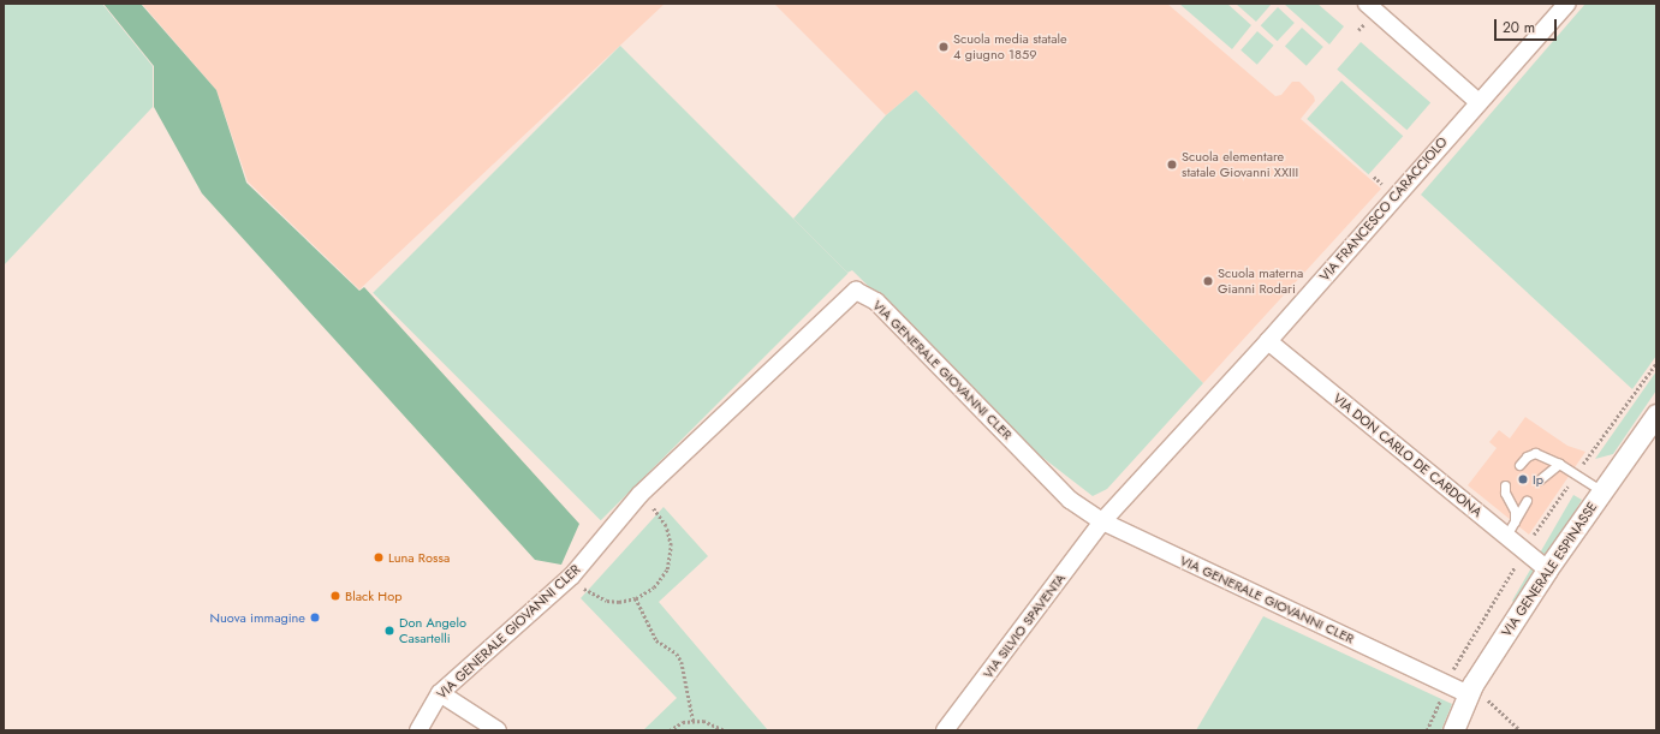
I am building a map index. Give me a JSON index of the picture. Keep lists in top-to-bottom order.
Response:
{
  "streets": {
    "street": [
      "VIA FRANCESCO CARACCIOLO",
      "VIA GENERALE GIOVANNI CLER",
      "VIA DON CARLO DE CARDONA",
      "VIA GENERALE ESPINASSE",
      "VIA SILVIO SPAVENTA"
    ]
  },
  "crossings": [
    ["VIA FRANCESCO CARACCIOLO", "VIA GENERALE GIOVANNI CLER"],
    ["VIA FRANCESCO CARACCIOLO", "VIA DON CARLO DE CARDONA"],
    ["VIA FRANCESCO CARACCIOLO", "VIA SILVIO SPAVENTA"],
    ["VIA GENERALE GIOVANNI CLER", "VIA GENERALE ESPINASSE"],
    ["VIA GENERALE GIOVANNI CLER", "VIA SILVIO SPAVENTA"],
    ["VIA DON CARLO DE CARDONA", "VIA GENERALE ESPINASSE"]
  ],
  "places": [
    "Scuola media statale 4 giugno 1859",
    "Scuola elementare statale Giovanni XXIII",
    "Scuola materna Gianni Rodari",
    "Ip",
    "Luna Rossa",
    "Black Hop",
    "Nuova immagine",
    "Don Angelo Casartelli"
  ],
  "scale_bar": "20 m"
}
